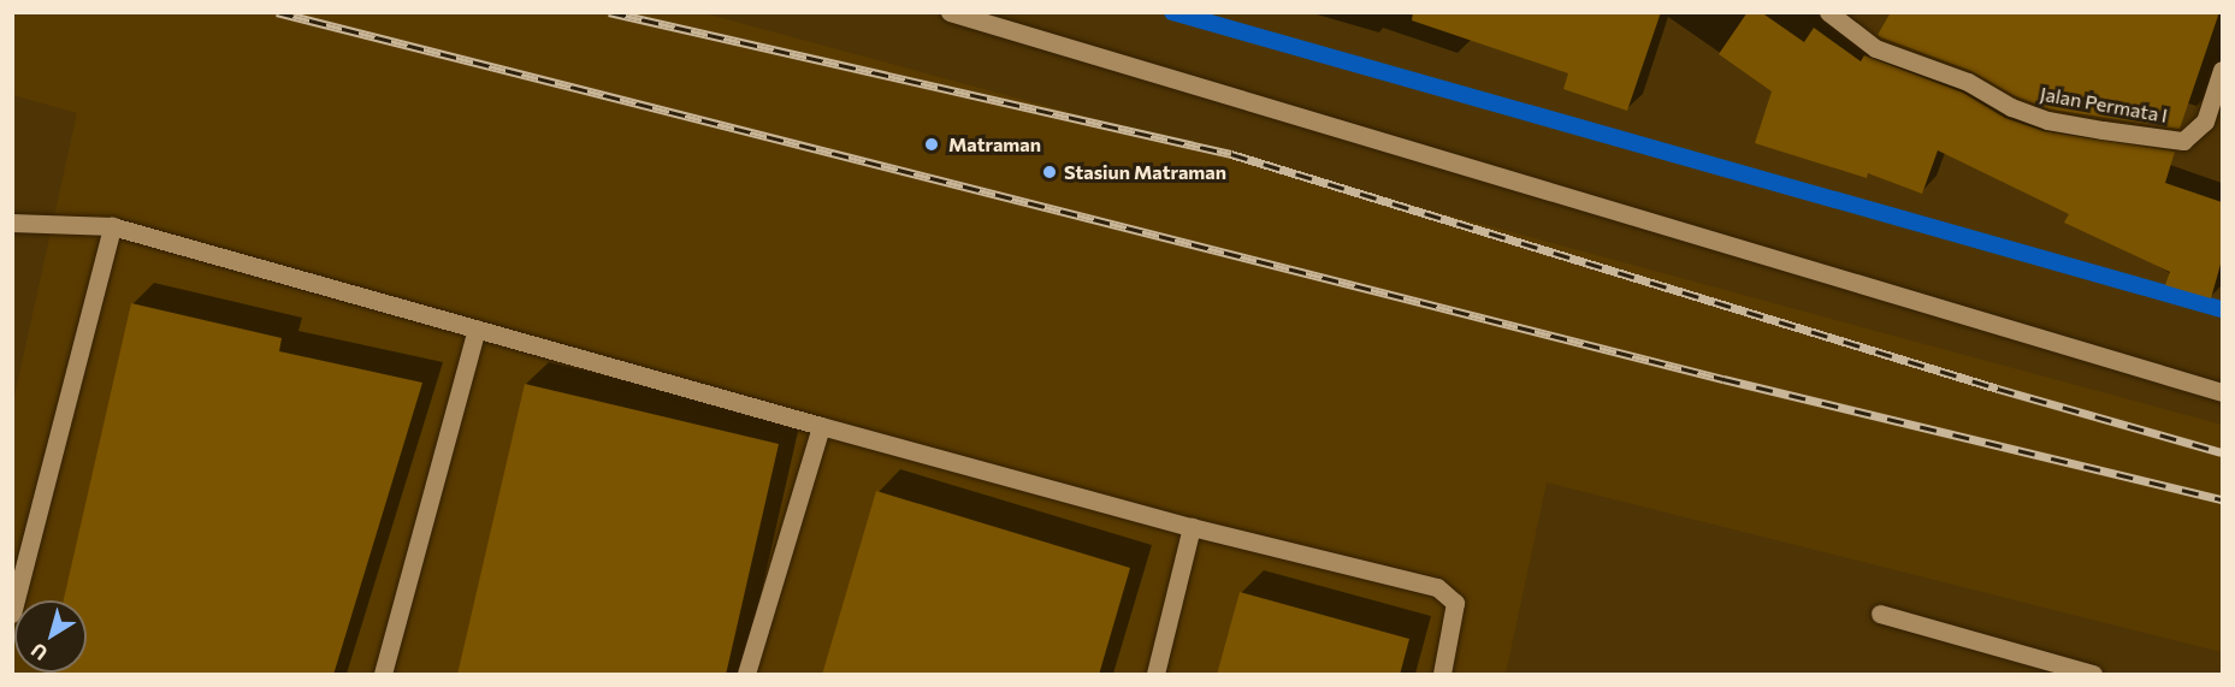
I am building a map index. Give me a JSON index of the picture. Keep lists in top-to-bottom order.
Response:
{
  "streets": {
    "street": ["Jalan Permata I"]
  },
  "places": ["Matraman", "Stasiun Matraman"],
  "north": "bottom left"
}
